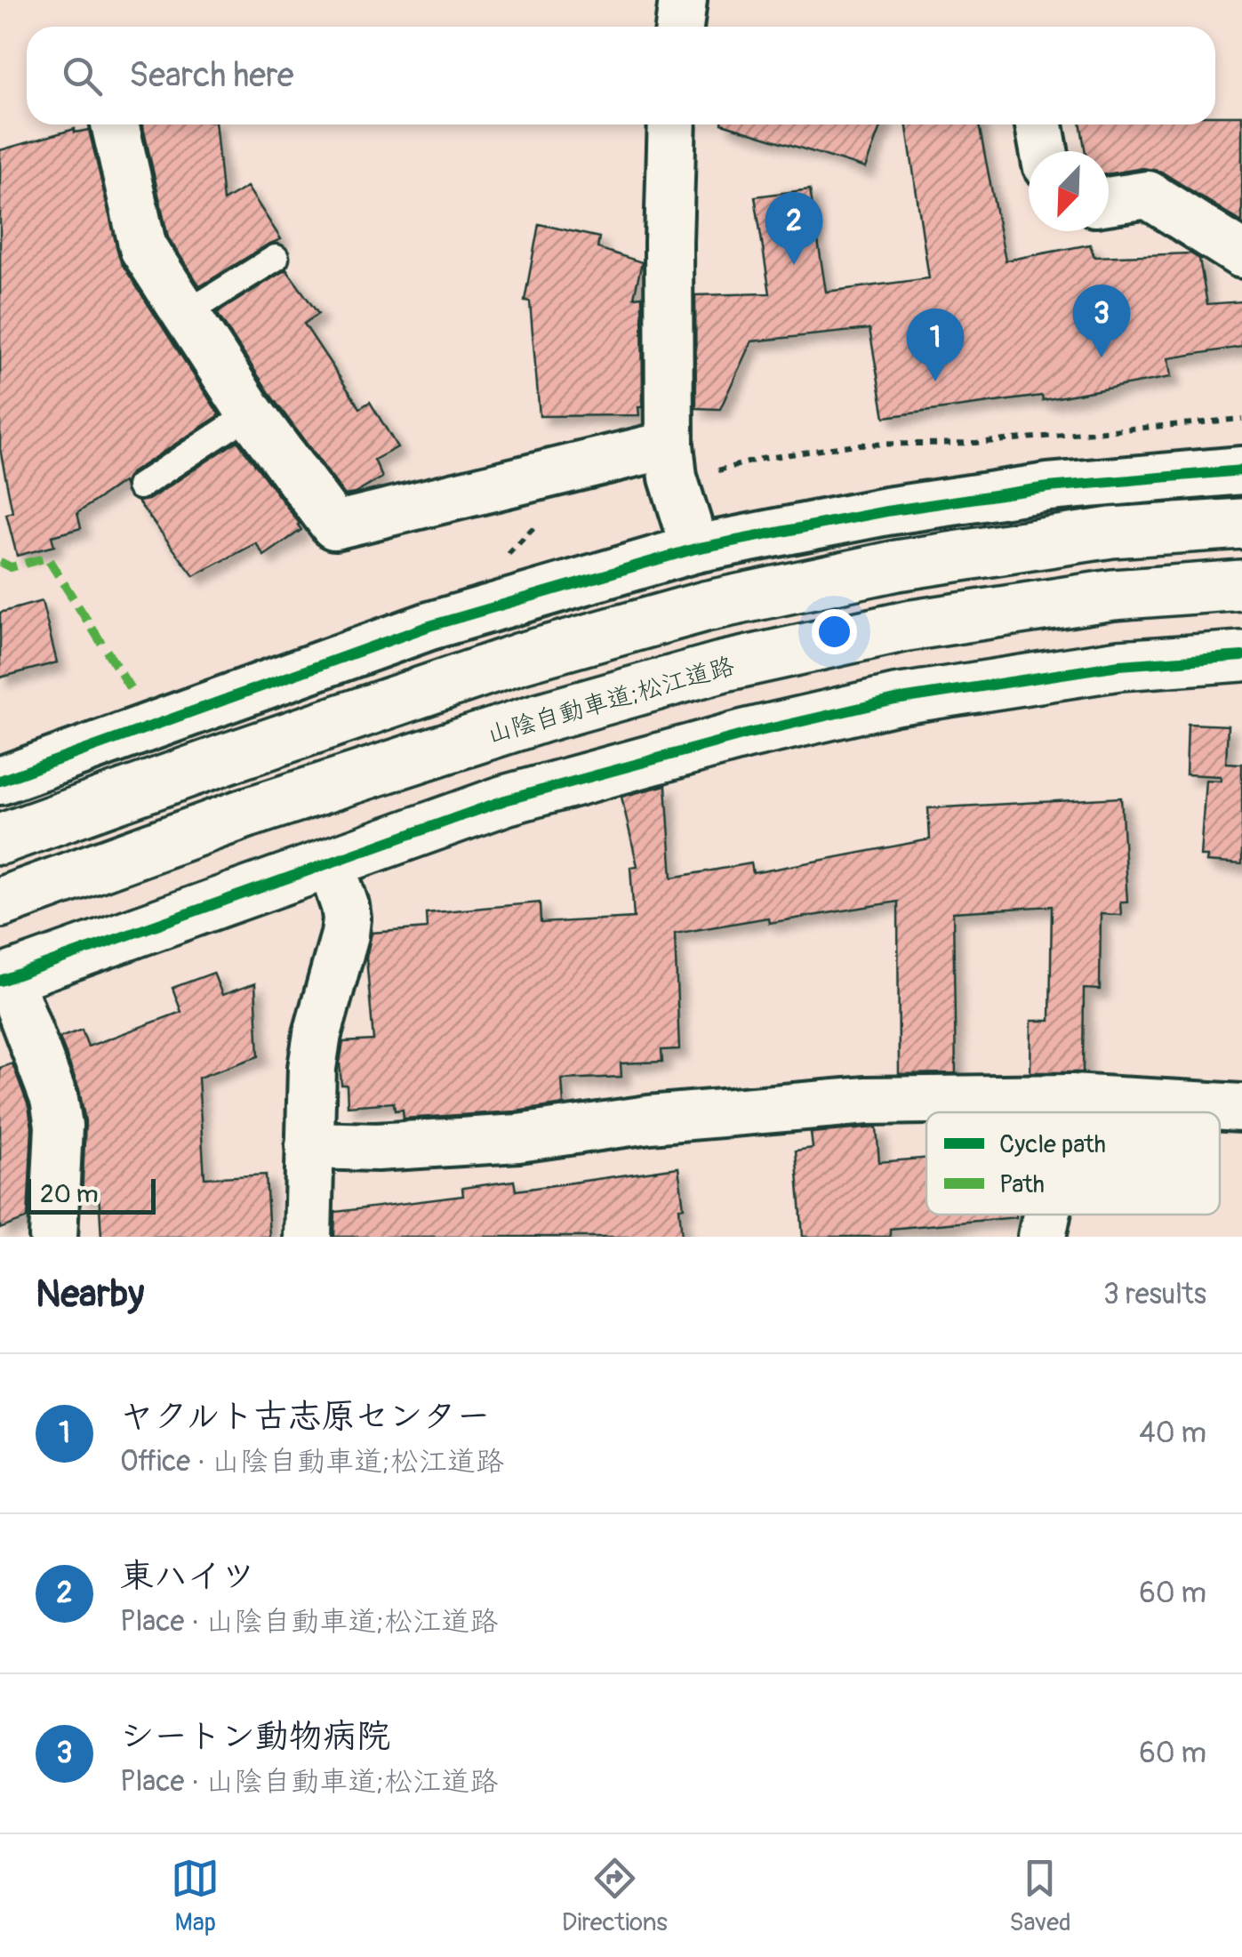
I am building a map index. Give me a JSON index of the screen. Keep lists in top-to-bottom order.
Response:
{
  "streets": {
    "main road": ["山陰自動車道;松江道路"]
  },
  "legend": ["Cycle path", "Path"],
  "scale_bar": "20 m",
  "north": "bottom left",
  "page": {
    "search": "Search here",
    "pins": ["2", "3", "1"],
    "scale": "20 m",
    "heading": ["Nearby", "3 results"],
    "list": [
      {
        "mark": "1",
        "name": "ヤクルト古志原センター",
        "note": "Office · 山陰自動車道;松江道路",
        "value": "40 m"
      },
      {
        "mark": "2",
        "name": "東ハイツ",
        "note": "Place · 山陰自動車道;松江道路",
        "value": "60 m"
      },
      {
        "mark": "3",
        "name": "シートン動物病院",
        "note": "Place · 山陰自動車道;松江道路",
        "value": "60 m"
      }
    ],
    "nav": ["Map", "Directions", "Saved"]
  }
}
